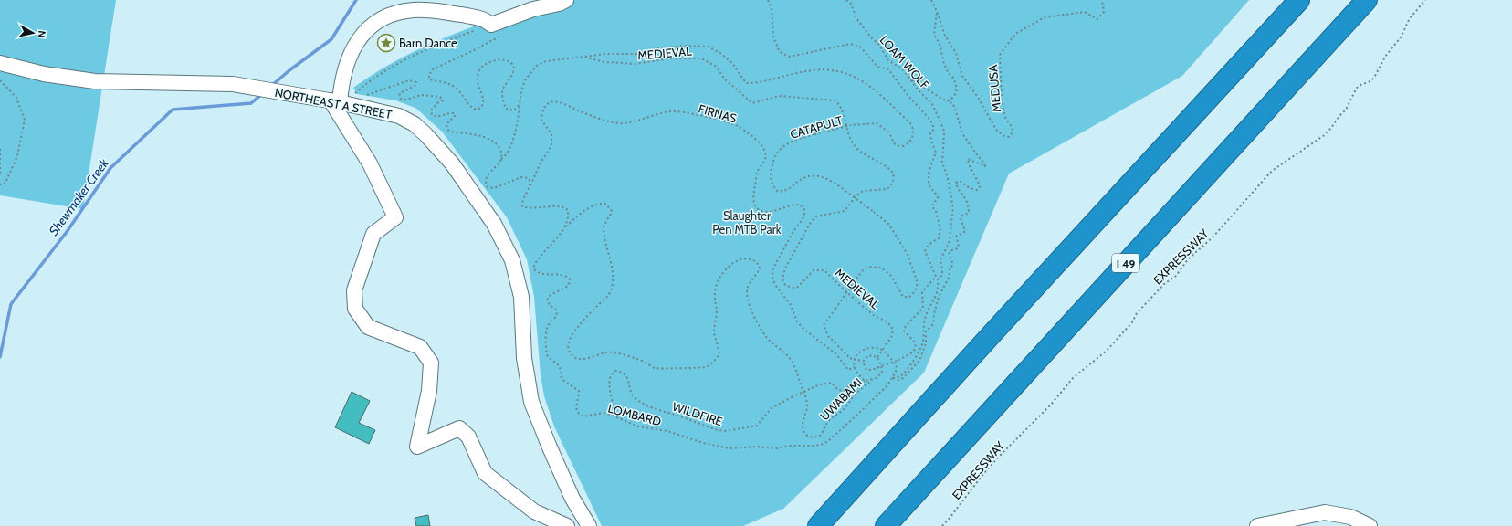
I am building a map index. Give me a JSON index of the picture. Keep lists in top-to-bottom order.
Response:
{
  "streets": {
    "highway": ["I 49"],
    "street": ["NORTHEAST A STREET"],
    "path": [
      "MEDIEVAL",
      "LOAM WOLF",
      "MEDUSA",
      "FIRNAS",
      "CATAPULT",
      "EXPRESSWAY",
      "UWABAMI",
      "WILDFIRE",
      "LOMBARD"
    ]
  },
  "crossings": [
    ["MEDIEVAL", "CATAPULT"],
    ["LOAM WOLF", "LOMBARD"],
    ["FIRNAS", "LOMBARD"],
    ["UWABAMI", "WILDFIRE"],
    ["UWABAMI", "LOMBARD"],
    ["WILDFIRE", "LOMBARD"]
  ],
  "water": ["Shewmaker Creek"],
  "parks": ["Slaughter Pen MTB Park"],
  "places": {
    "place": ["Barn Dance"]
  },
  "north": "right"
}
